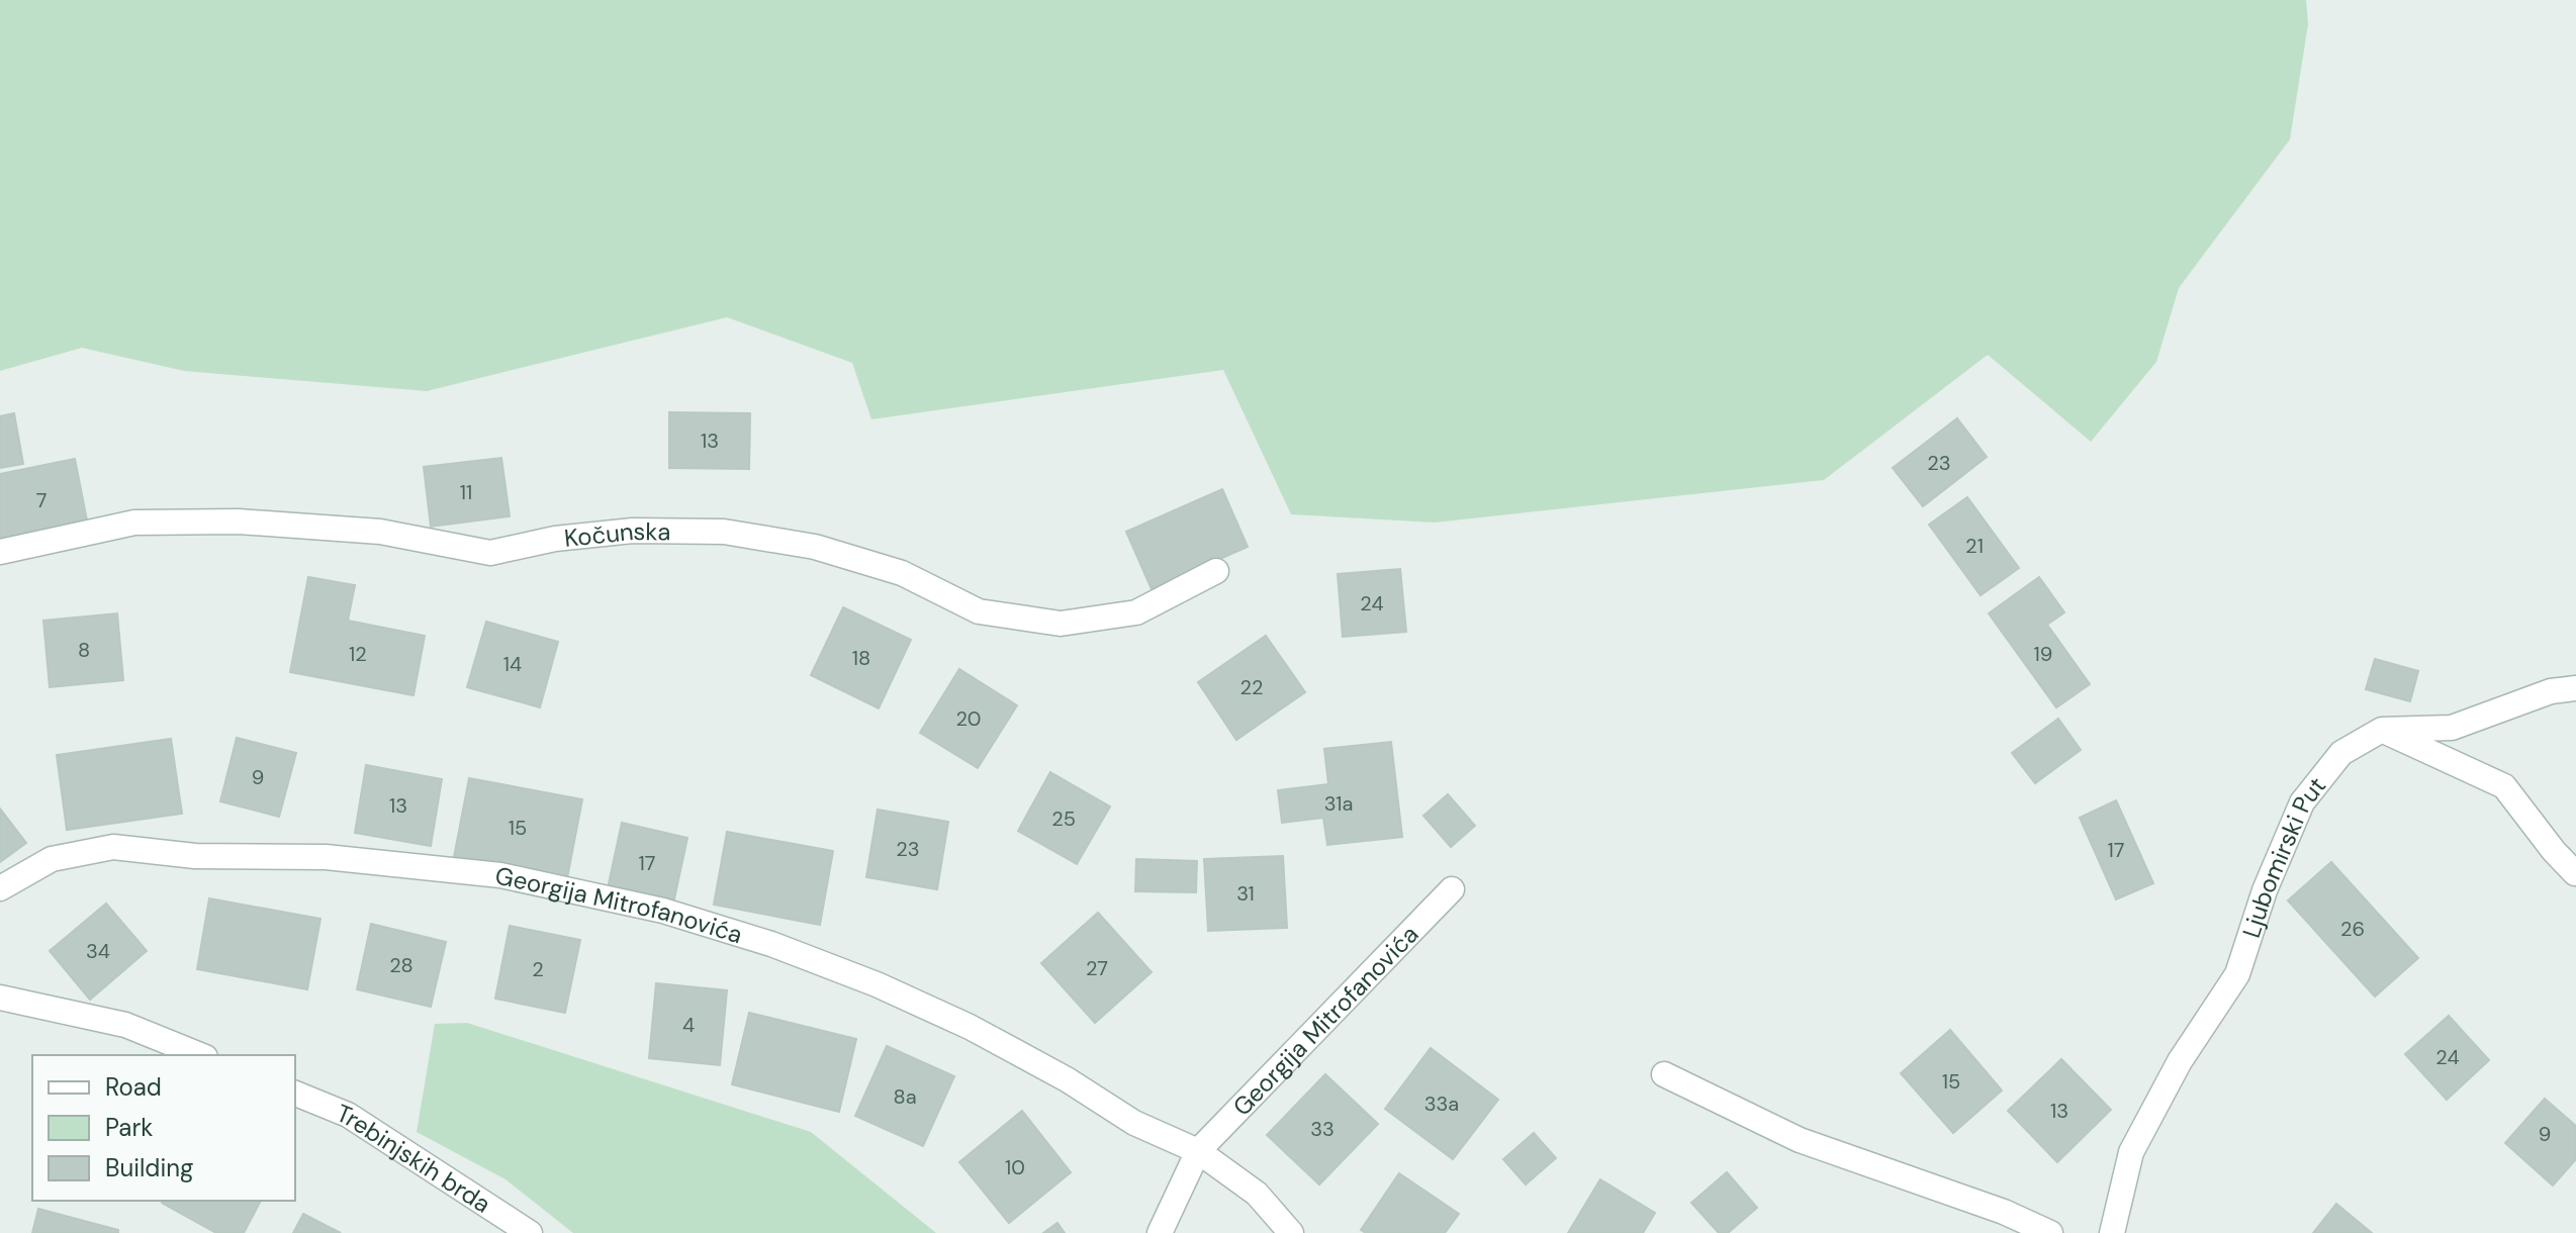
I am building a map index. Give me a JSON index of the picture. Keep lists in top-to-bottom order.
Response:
{
  "streets": {
    "street": [
      "Kočunska",
      "Ljubomirski Put",
      "Georgija Mitrofanovića",
      "Trebinjskih brda"
    ]
  },
  "house_numbers": [
    "13",
    "23",
    "11",
    "7",
    "21",
    "24",
    "8",
    "12",
    "19",
    "18",
    "14",
    "22",
    "20",
    "9",
    "31a",
    "13",
    "25",
    "15",
    "23",
    "17",
    "17",
    "31",
    "26",
    "34",
    "28",
    "27",
    "2",
    "4",
    "24",
    "15",
    "8a",
    "33a",
    "13",
    "33",
    "9",
    "10"
  ],
  "legend": ["Road", "Park", "Building"]
}
